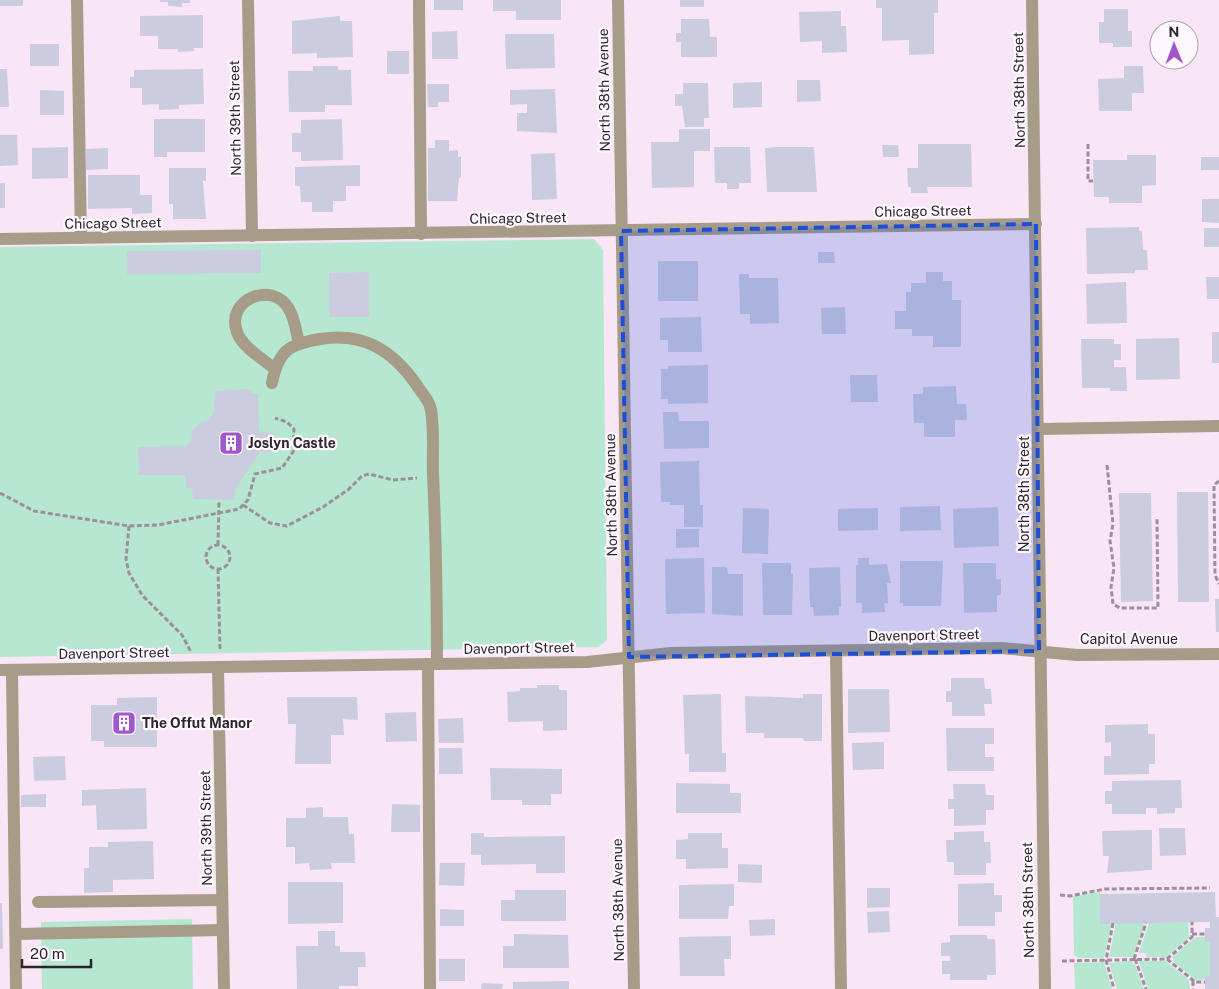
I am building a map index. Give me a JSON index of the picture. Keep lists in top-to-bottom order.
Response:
{
  "streets": {
    "street": [
      "North 38th Avenue",
      "North 38th Street",
      "North 39th Street",
      "Chicago Street",
      "Davenport Street",
      "Capitol Avenue"
    ]
  },
  "crossings": [
    ["North 38th Avenue", "Chicago Street"],
    ["North 38th Avenue", "Davenport Street"],
    ["North 38th Street", "Chicago Street"],
    ["North 38th Street", "Davenport Street"],
    ["North 38th Street", "Capitol Avenue"],
    ["North 39th Street", "Chicago Street"],
    ["North 39th Street", "Davenport Street"],
    ["Davenport Street", "Capitol Avenue"]
  ],
  "places": {
    "building": ["Joslyn Castle", "The Offut Manor"]
  },
  "scale_bar": "20 m",
  "north": "top"
}
